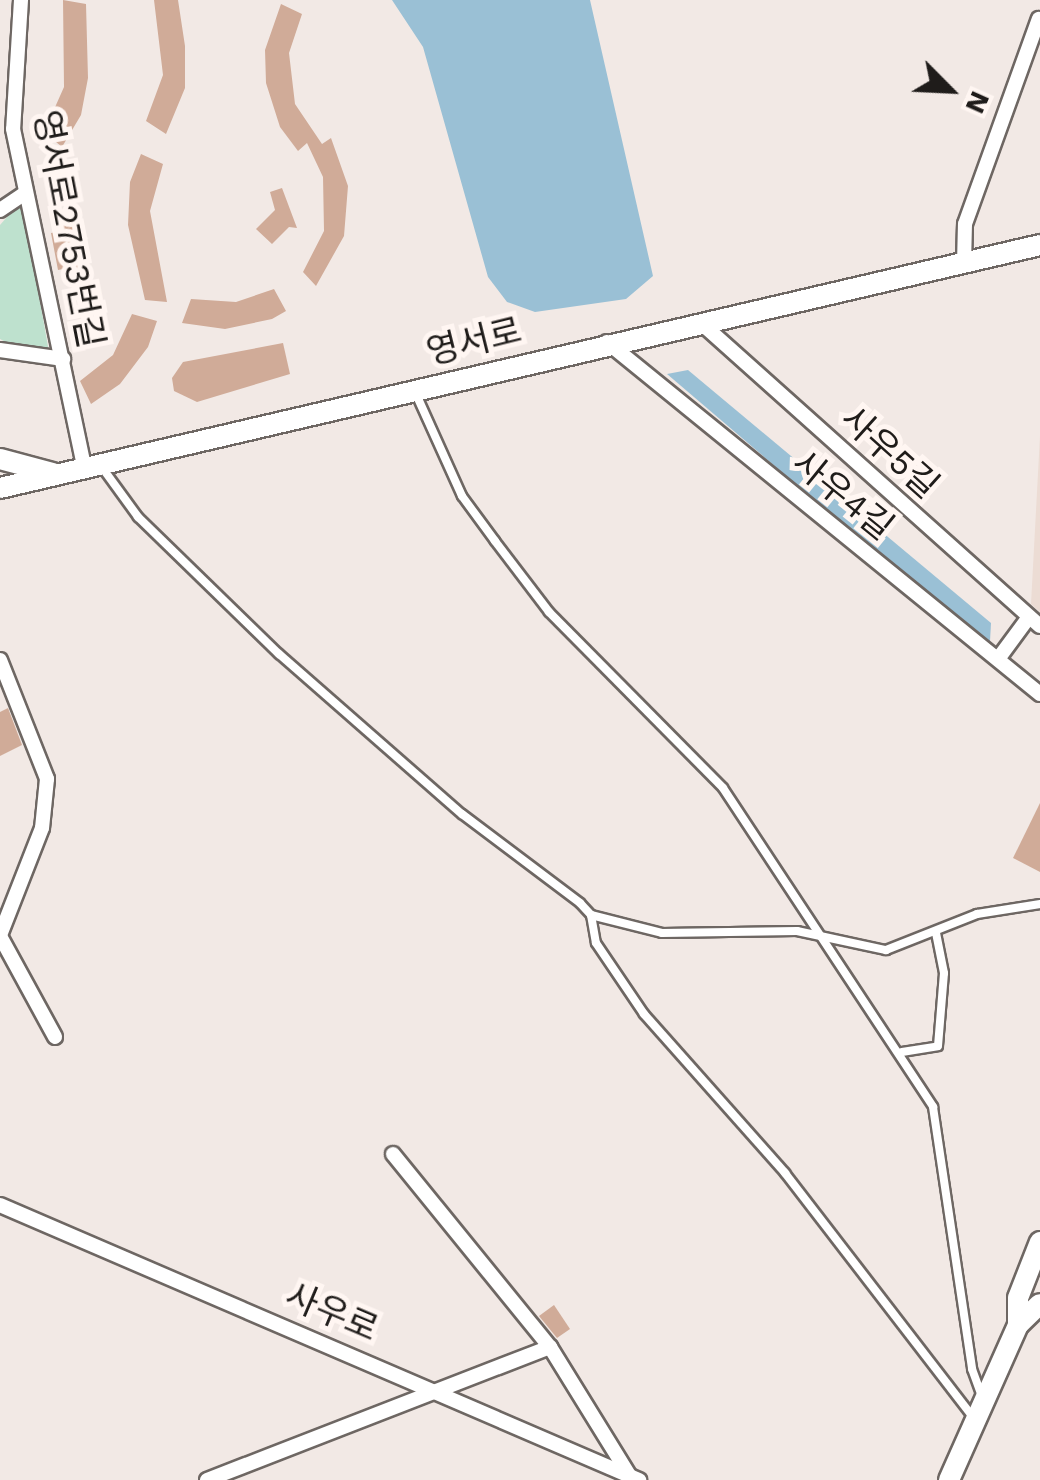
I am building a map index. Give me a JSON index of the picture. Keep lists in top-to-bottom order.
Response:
{
  "streets": {
    "street": [
      "영서로2753번길",
      "영서로",
      "사우5길",
      "사우4길",
      "사우로"
    ]
  },
  "crossings": [
    ["영서로2753번길", "영서로"],
    ["영서로", "사우5길"],
    ["영서로", "사우4길"]
  ],
  "north": "bottom right"
}
